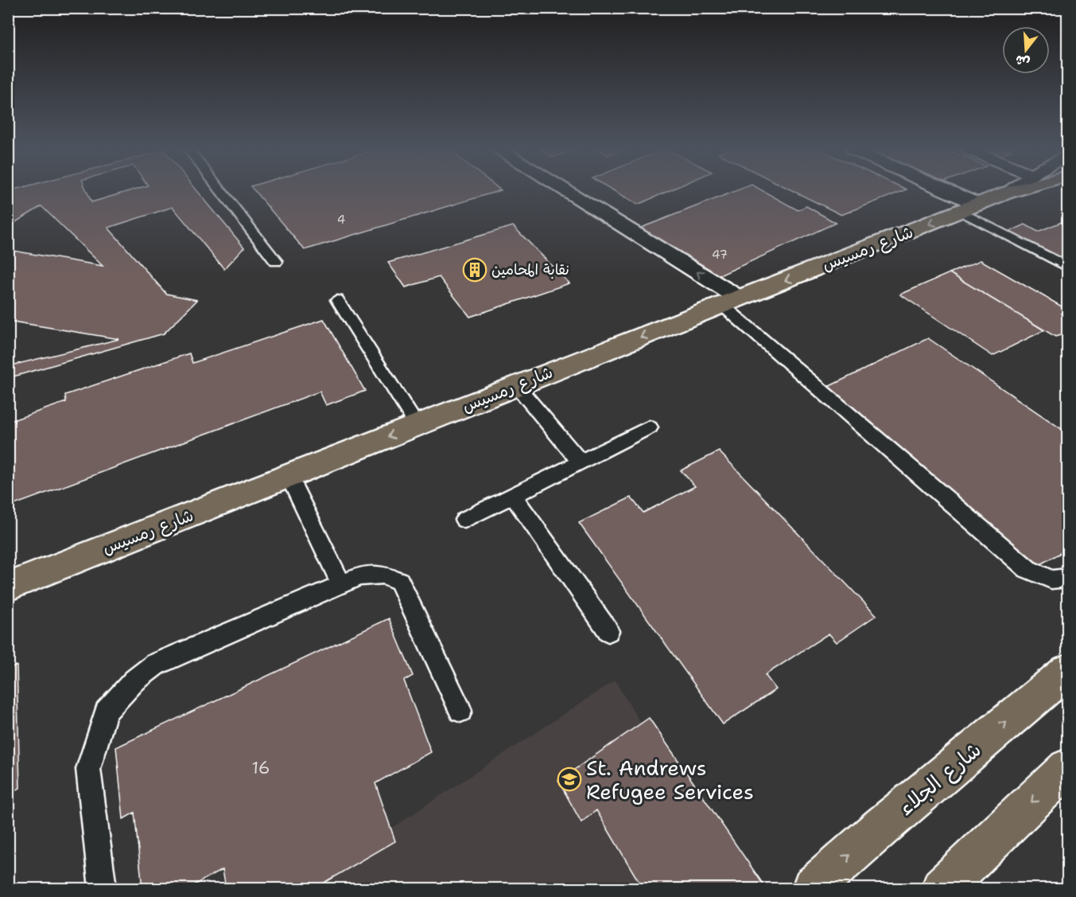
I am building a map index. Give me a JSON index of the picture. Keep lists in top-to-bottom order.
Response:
{
  "streets": {
    "main road": ["شارع رمسيس", "شارع الجلاء"]
  },
  "one_way": ["شارع رمسيس"],
  "places": {
    "building": ["نقابة المحامين"],
    "school or university": ["St. Andrews Refugee Services"]
  },
  "house_numbers": ["4", "47", "16"],
  "north": "bottom"
}
